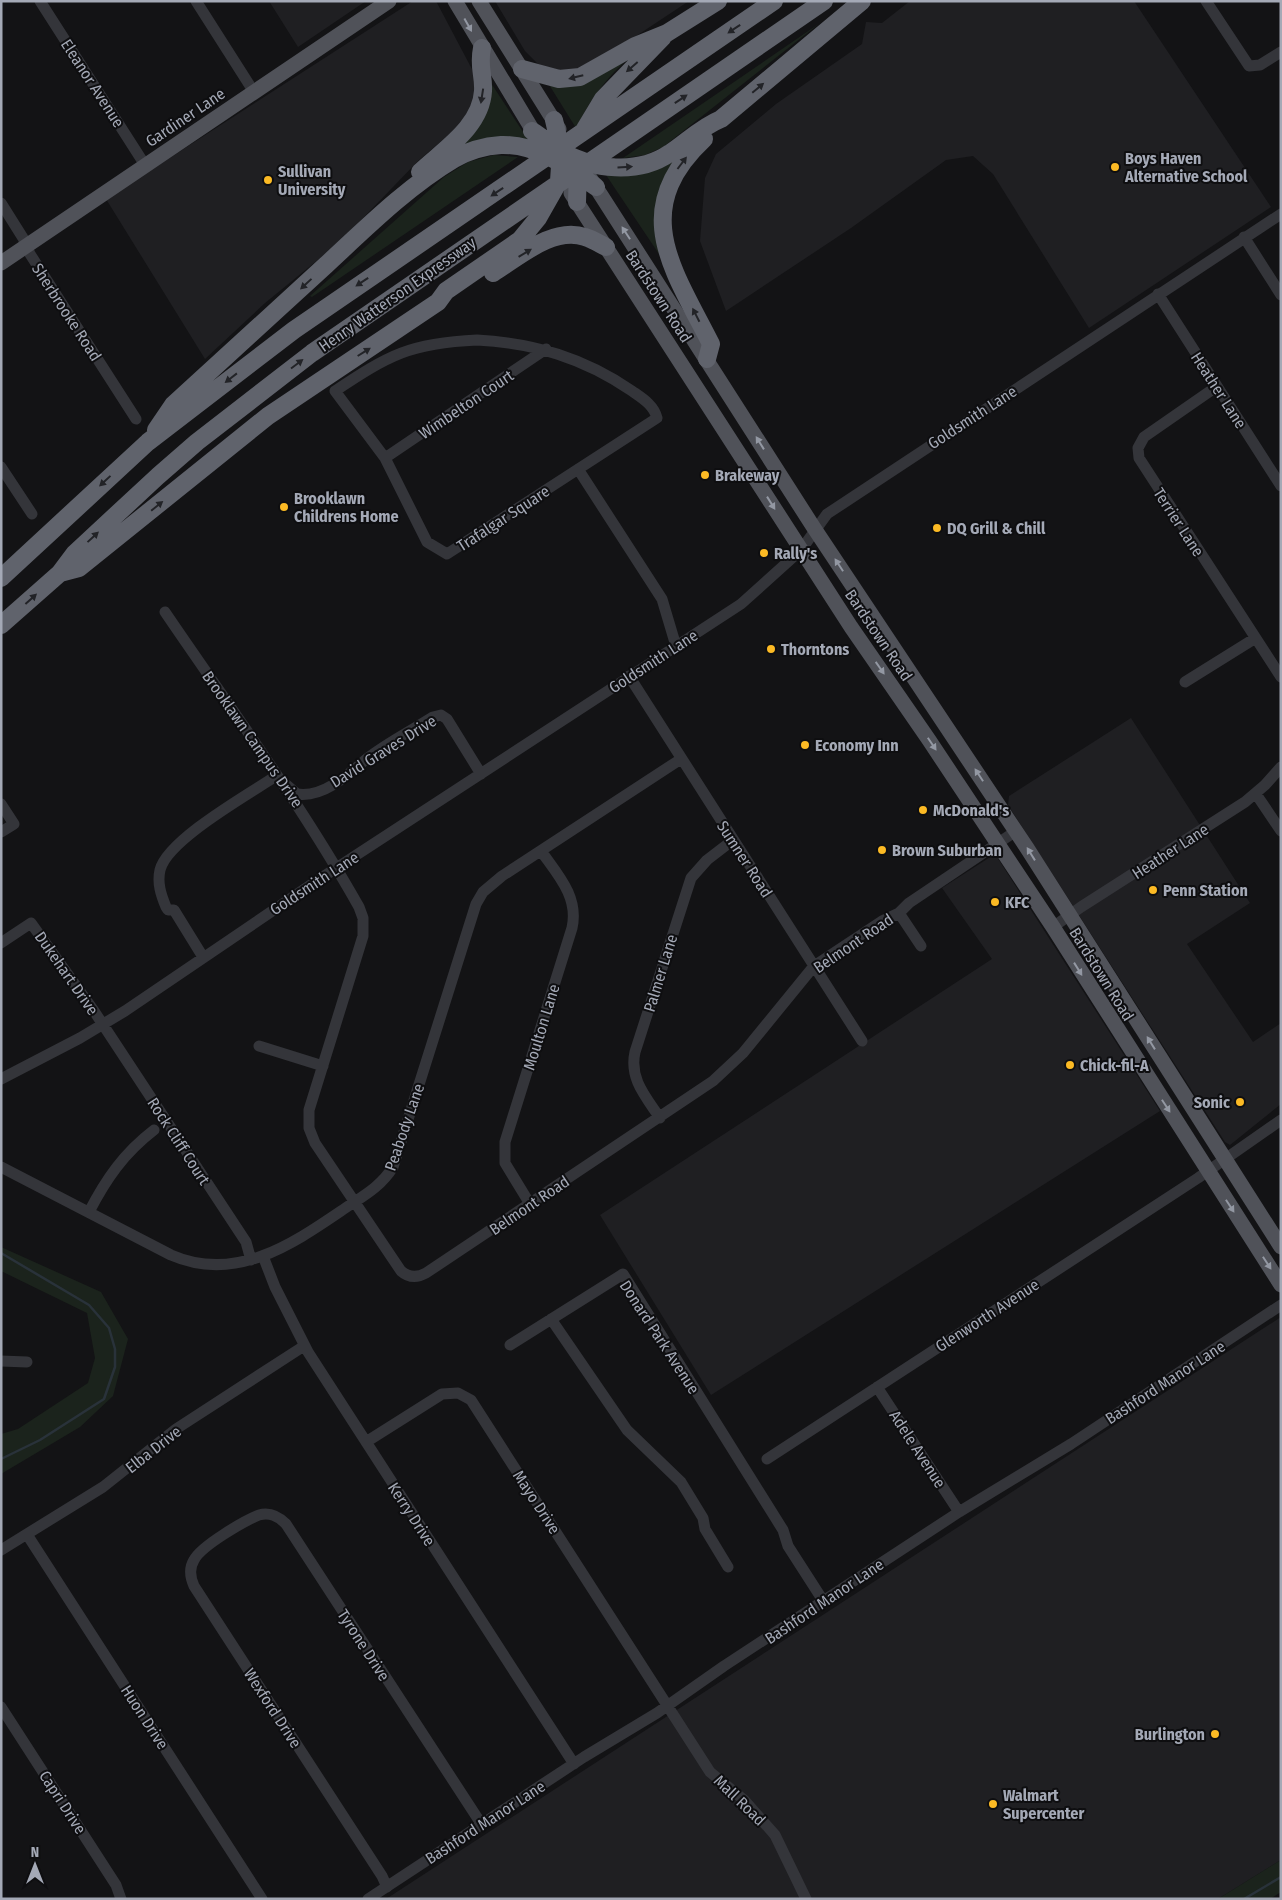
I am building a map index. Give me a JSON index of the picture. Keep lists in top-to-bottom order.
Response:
{
  "streets": {
    "highway": ["Henry Watterson Expressway"],
    "main road": ["Gardiner Lane", "Bardstown Road"],
    "street": [
      "Eleanor Avenue",
      "Sherbrooke Road",
      "Heather Lane",
      "Wimbelton Court",
      "Goldsmith Lane",
      "Trafalgar Square",
      "Terrier Lane",
      "Brooklawn Campus Drive",
      "David Graves Drive",
      "Sumner Road",
      "Belmont Road",
      "Dukehart Drive",
      "Palmer Lane",
      "Moulton Lane",
      "Peabody Lane",
      "Rock Cliff Court",
      "Glenworth Avenue",
      "Donard Park Avenue",
      "Bashford Manor Lane",
      "Elba Drive",
      "Adele Avenue",
      "Mayo Drive",
      "Kerry Drive",
      "Tyrone Drive",
      "Wexford Drive",
      "Huon Drive",
      "Mall Road",
      "Capri Drive"
    ]
  },
  "crossings": [
    ["Eleanor Avenue", "Gardiner Lane"],
    ["Gardiner Lane", "Sherbrooke Road"],
    ["Henry Watterson Expressway", "Bardstown Road"],
    ["Bardstown Road", "Heather Lane"],
    ["Bardstown Road", "Goldsmith Lane"],
    ["Bardstown Road", "Belmont Road"],
    ["Bardstown Road", "Glenworth Avenue"],
    ["Heather Lane", "Goldsmith Lane"],
    ["Heather Lane", "Terrier Lane"],
    ["Wimbelton Court", "Trafalgar Square"],
    ["Goldsmith Lane", "Brooklawn Campus Drive"],
    ["Goldsmith Lane", "David Graves Drive"],
    ["Goldsmith Lane", "Sumner Road"],
    ["Goldsmith Lane", "Belmont Road"],
    ["Goldsmith Lane", "Dukehart Drive"],
    ["Goldsmith Lane", "Rock Cliff Court"],
    ["Brooklawn Campus Drive", "David Graves Drive"],
    ["Brooklawn Campus Drive", "Belmont Road"],
    ["Sumner Road", "Belmont Road"],
    ["Sumner Road", "Palmer Lane"],
    ["Sumner Road", "Peabody Lane"],
    ["Belmont Road", "Palmer Lane"],
    ["Belmont Road", "Moulton Lane"],
    ["Belmont Road", "Peabody Lane"],
    ["Dukehart Drive", "Rock Cliff Court"],
    ["Moulton Lane", "Peabody Lane"],
    ["Peabody Lane", "Rock Cliff Court"],
    ["Peabody Lane", "Kerry Drive"],
    ["Glenworth Avenue", "Adele Avenue"],
    ["Donard Park Avenue", "Bashford Manor Lane"],
    ["Bashford Manor Lane", "Adele Avenue"],
    ["Bashford Manor Lane", "Mayo Drive"],
    ["Bashford Manor Lane", "Kerry Drive"],
    ["Bashford Manor Lane", "Tyrone Drive"],
    ["Bashford Manor Lane", "Wexford Drive"],
    ["Bashford Manor Lane", "Mall Road"],
    ["Elba Drive", "Kerry Drive"],
    ["Elba Drive", "Huon Drive"],
    ["Mayo Drive", "Kerry Drive"],
    ["Mayo Drive", "Mall Road"],
    ["Tyrone Drive", "Wexford Drive"]
  ],
  "places": [
    "Boys Haven Alternative School",
    "Sullivan University",
    "Brakeway",
    "Brooklawn Childrens Home",
    "DQ Grill & Chill",
    "Rally's",
    "Thorntons",
    "Economy Inn",
    "McDonald's",
    "Brown Suburban",
    "Penn Station",
    "KFC",
    "Chick-fil-A",
    "Sonic",
    "Burlington",
    "Walmart Supercenter"
  ],
  "north": "top"
}
